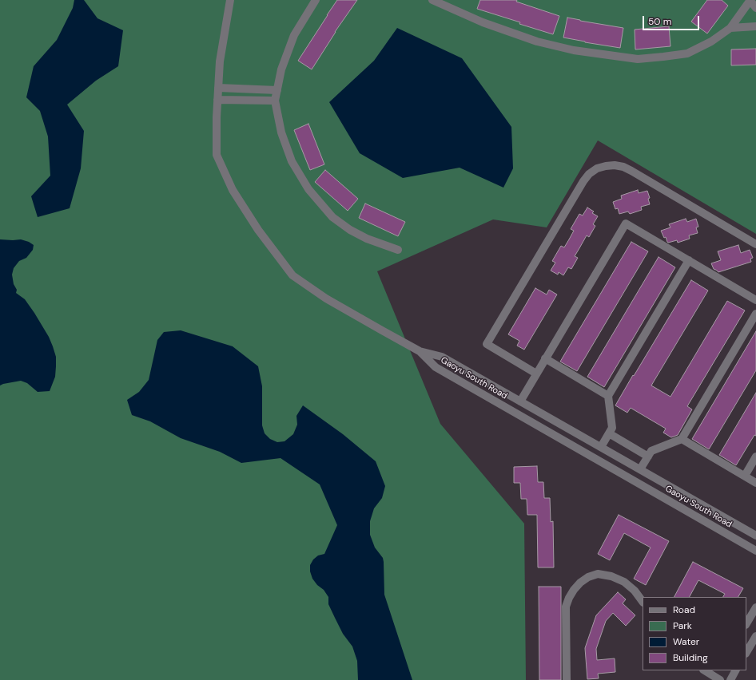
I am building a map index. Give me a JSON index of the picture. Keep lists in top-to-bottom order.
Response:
{
  "streets": {
    "street": ["Gaoyu South Road"]
  },
  "legend": [
    "Road",
    "Park",
    "Water",
    "Building"
  ],
  "scale_bar": "50 m"
}
